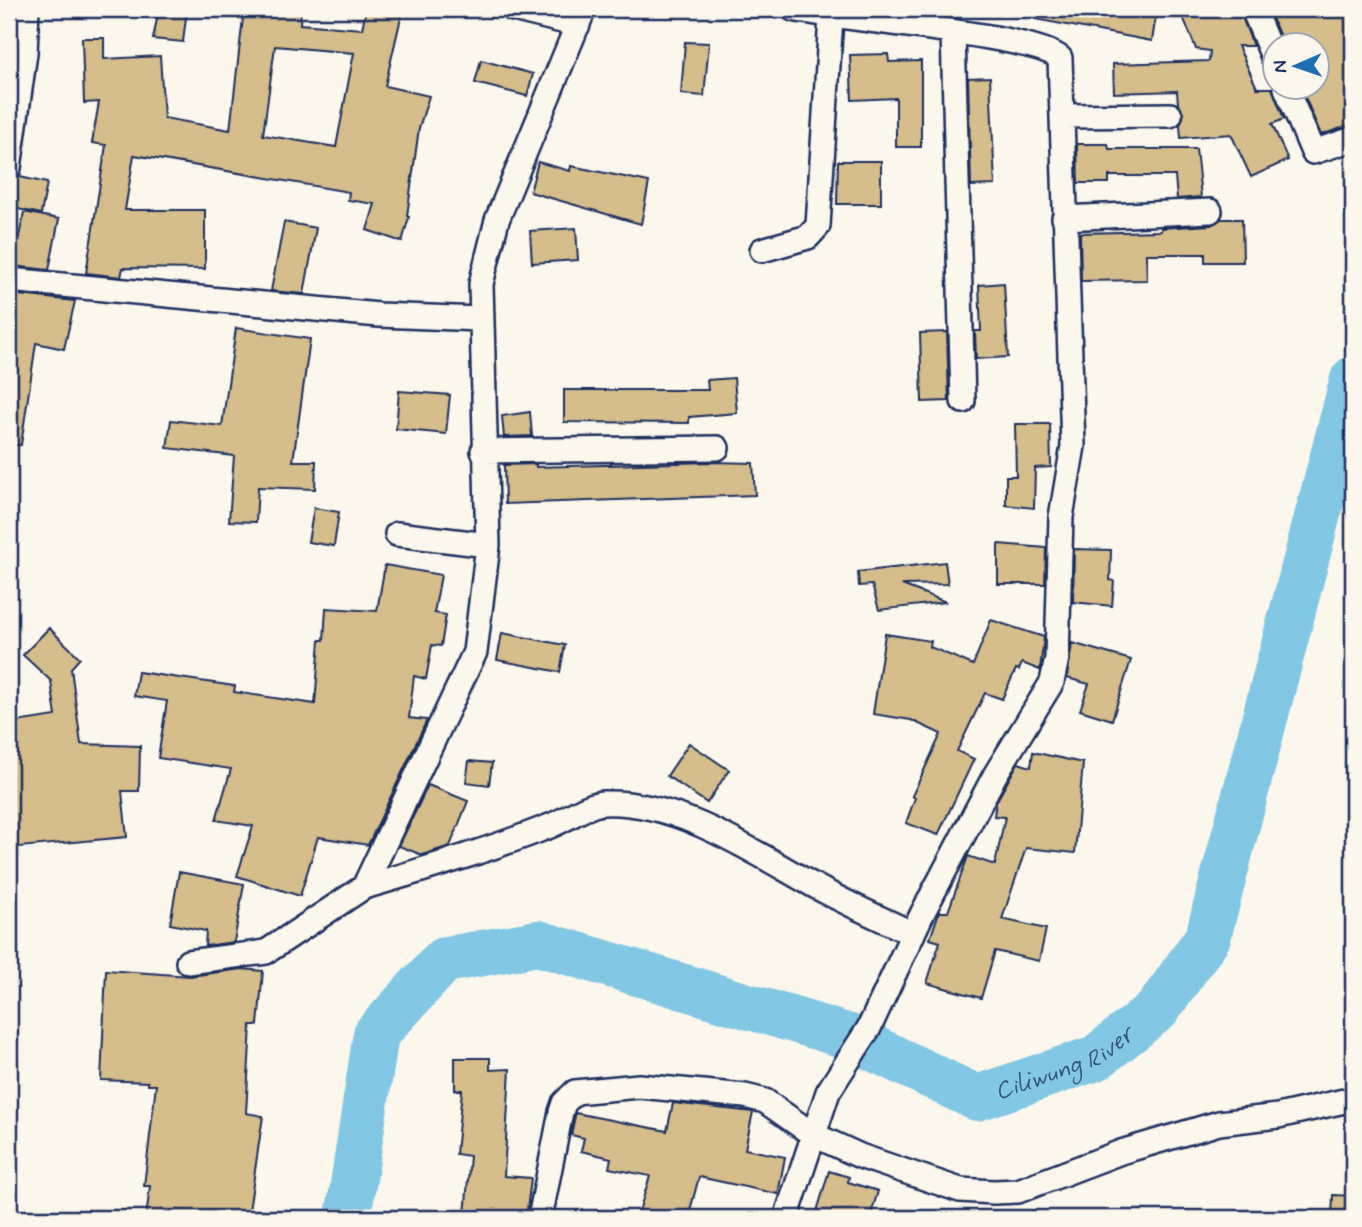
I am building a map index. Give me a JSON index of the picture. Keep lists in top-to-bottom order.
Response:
{
  "water": ["Ciliwung River"],
  "north": "left"
}
